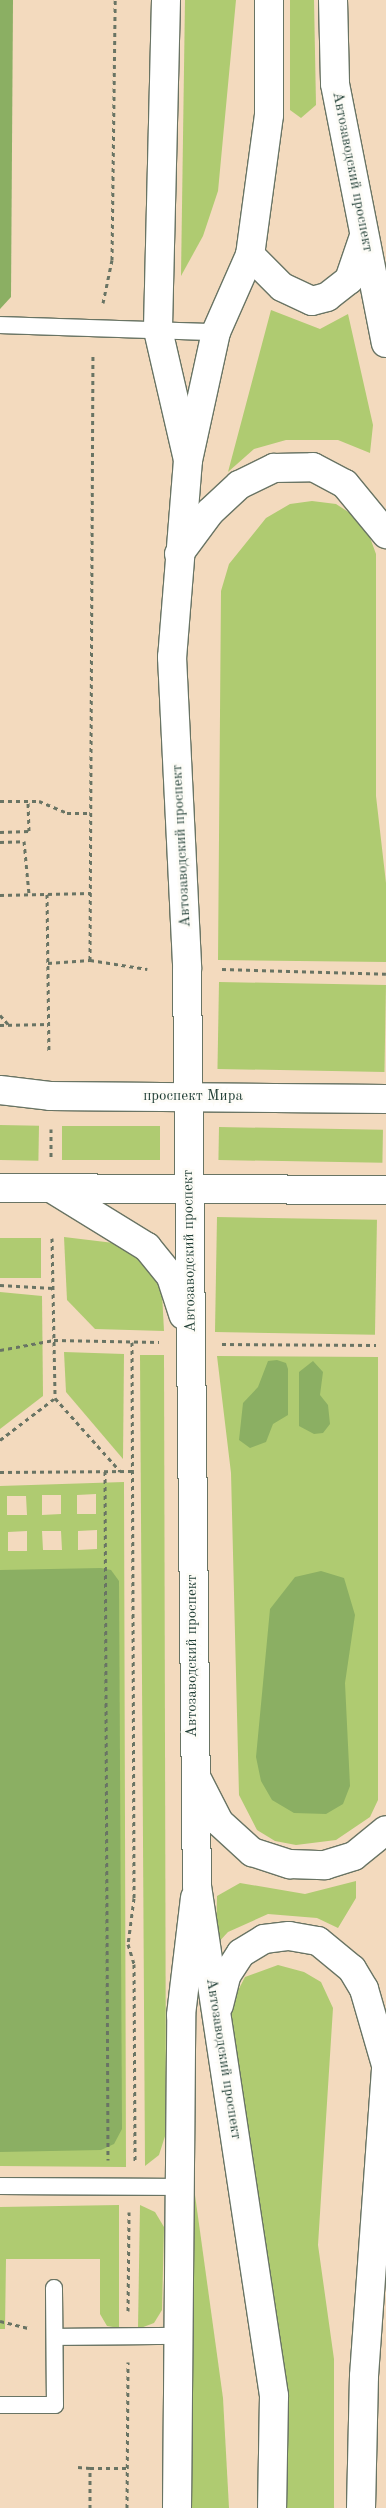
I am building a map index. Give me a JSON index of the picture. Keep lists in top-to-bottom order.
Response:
{
  "streets": {
    "street": ["Автозаводский проспект", "проспект Мира"]
  },
  "crossings": [
    ["Автозаводский проспект", "проспект Мира"]
  ]
}
